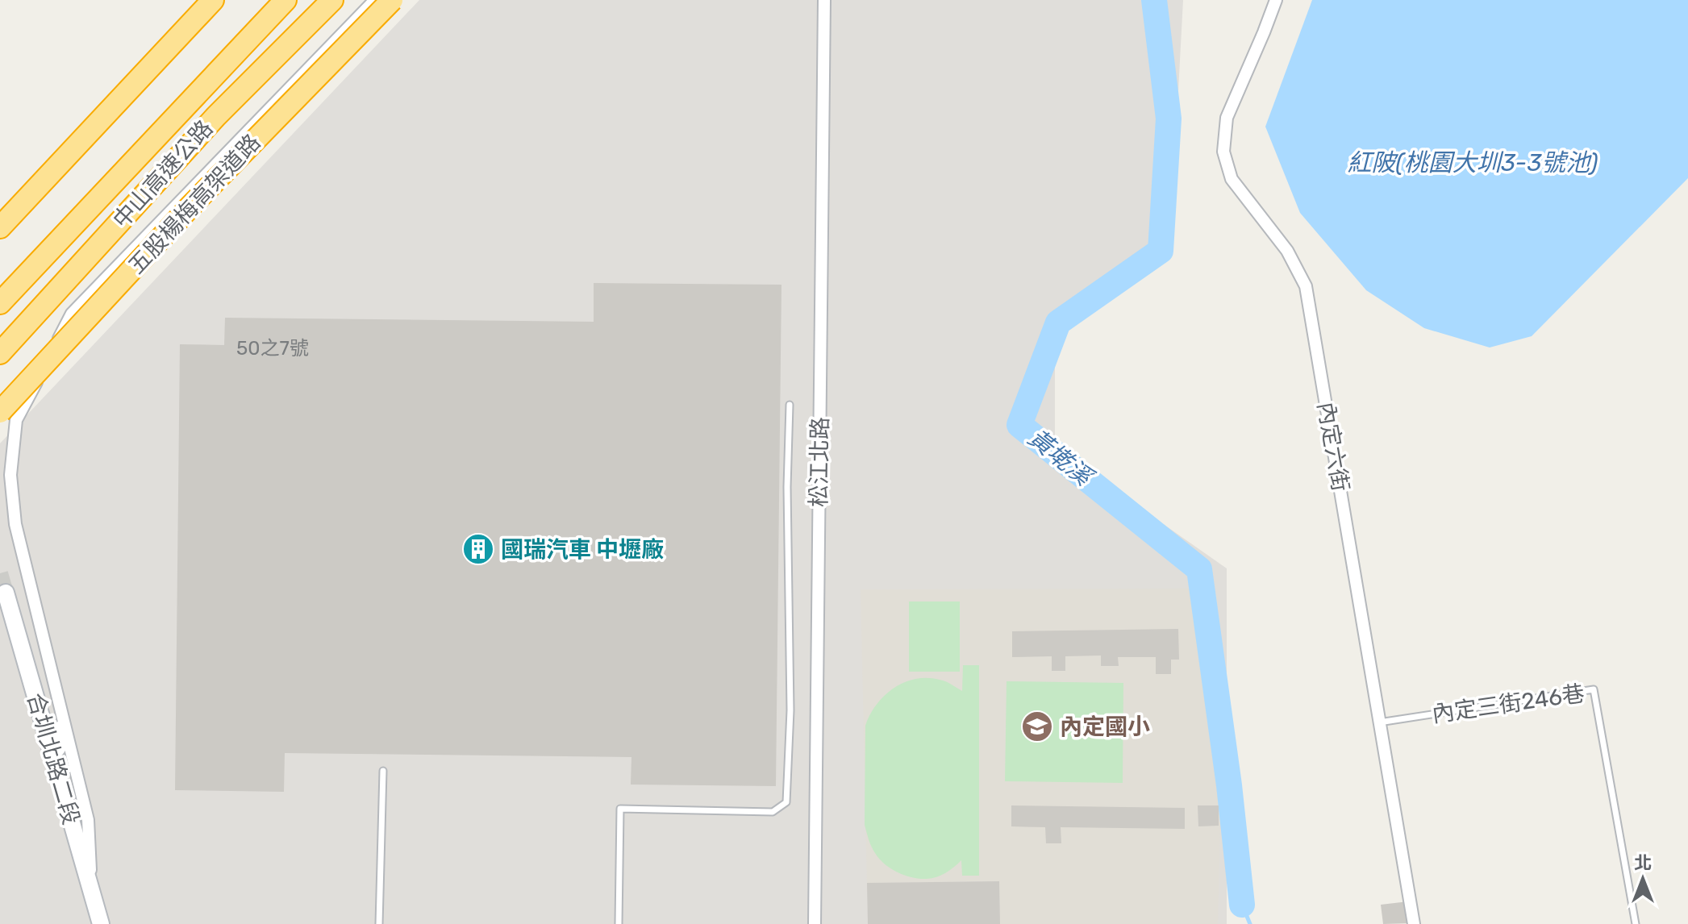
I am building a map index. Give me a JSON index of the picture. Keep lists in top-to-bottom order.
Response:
{
  "streets": {
    "highway": ["中山高速公路", "五股楊梅高架道路"],
    "street": ["內定六街", "松江北路", "合圳北路二段"],
    "lane": ["內定三街246巷"]
  },
  "crossings": [
    ["內定六街", "內定三街246巷"]
  ],
  "water": ["紅陂(桃園大圳3-3號池)", "黃墘溪"],
  "places": {
    "building": ["國瑞汽車 中壢廠"],
    "school or university": ["內定國小"]
  },
  "house_numbers": ["50之7號"],
  "north": "top"
}
